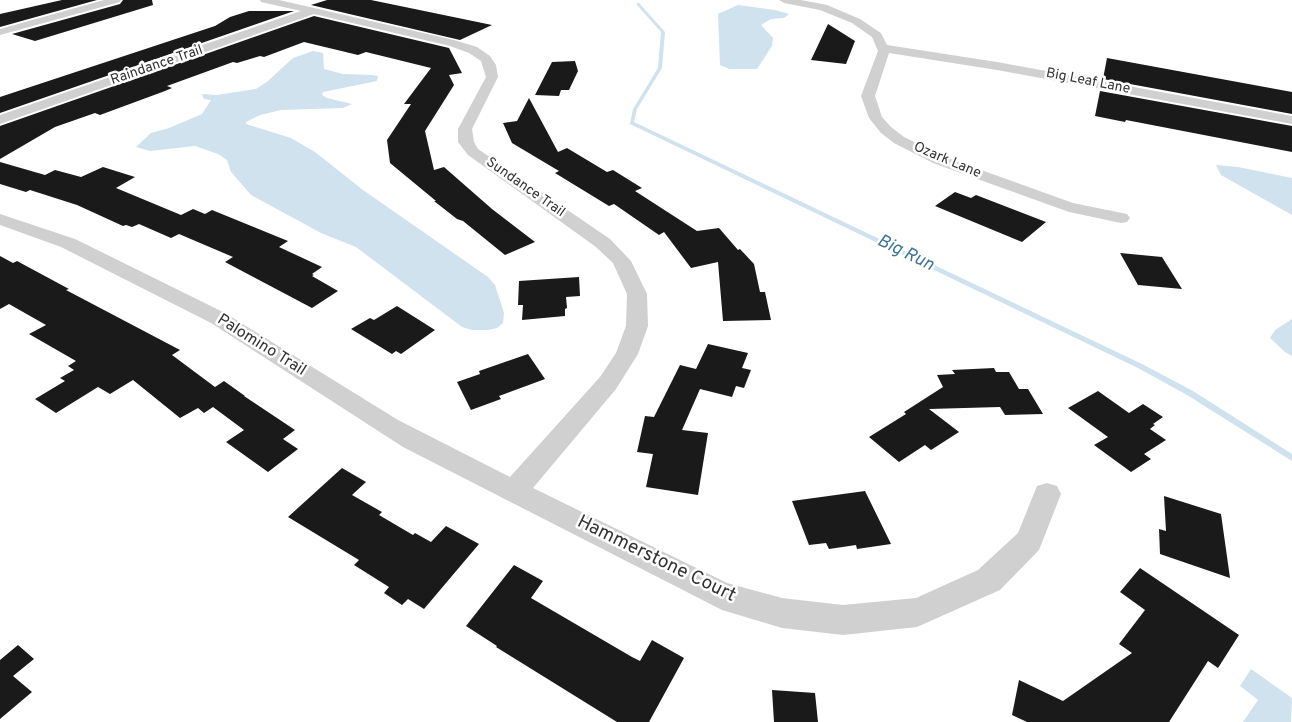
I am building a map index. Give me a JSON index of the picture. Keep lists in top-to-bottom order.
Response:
{
  "streets": {
    "street": [
      "Raindance Trail",
      "Big Leaf Lane",
      "Ozark Lane",
      "Sundance Trail",
      "Palomino Trail",
      "Hammerstone Court"
    ]
  },
  "crossings": [
    ["Raindance Trail", "Sundance Trail"],
    ["Big Leaf Lane", "Ozark Lane"],
    ["Sundance Trail", "Palomino Trail"],
    ["Sundance Trail", "Hammerstone Court"],
    ["Palomino Trail", "Hammerstone Court"]
  ],
  "water": ["Big Run"]
}
